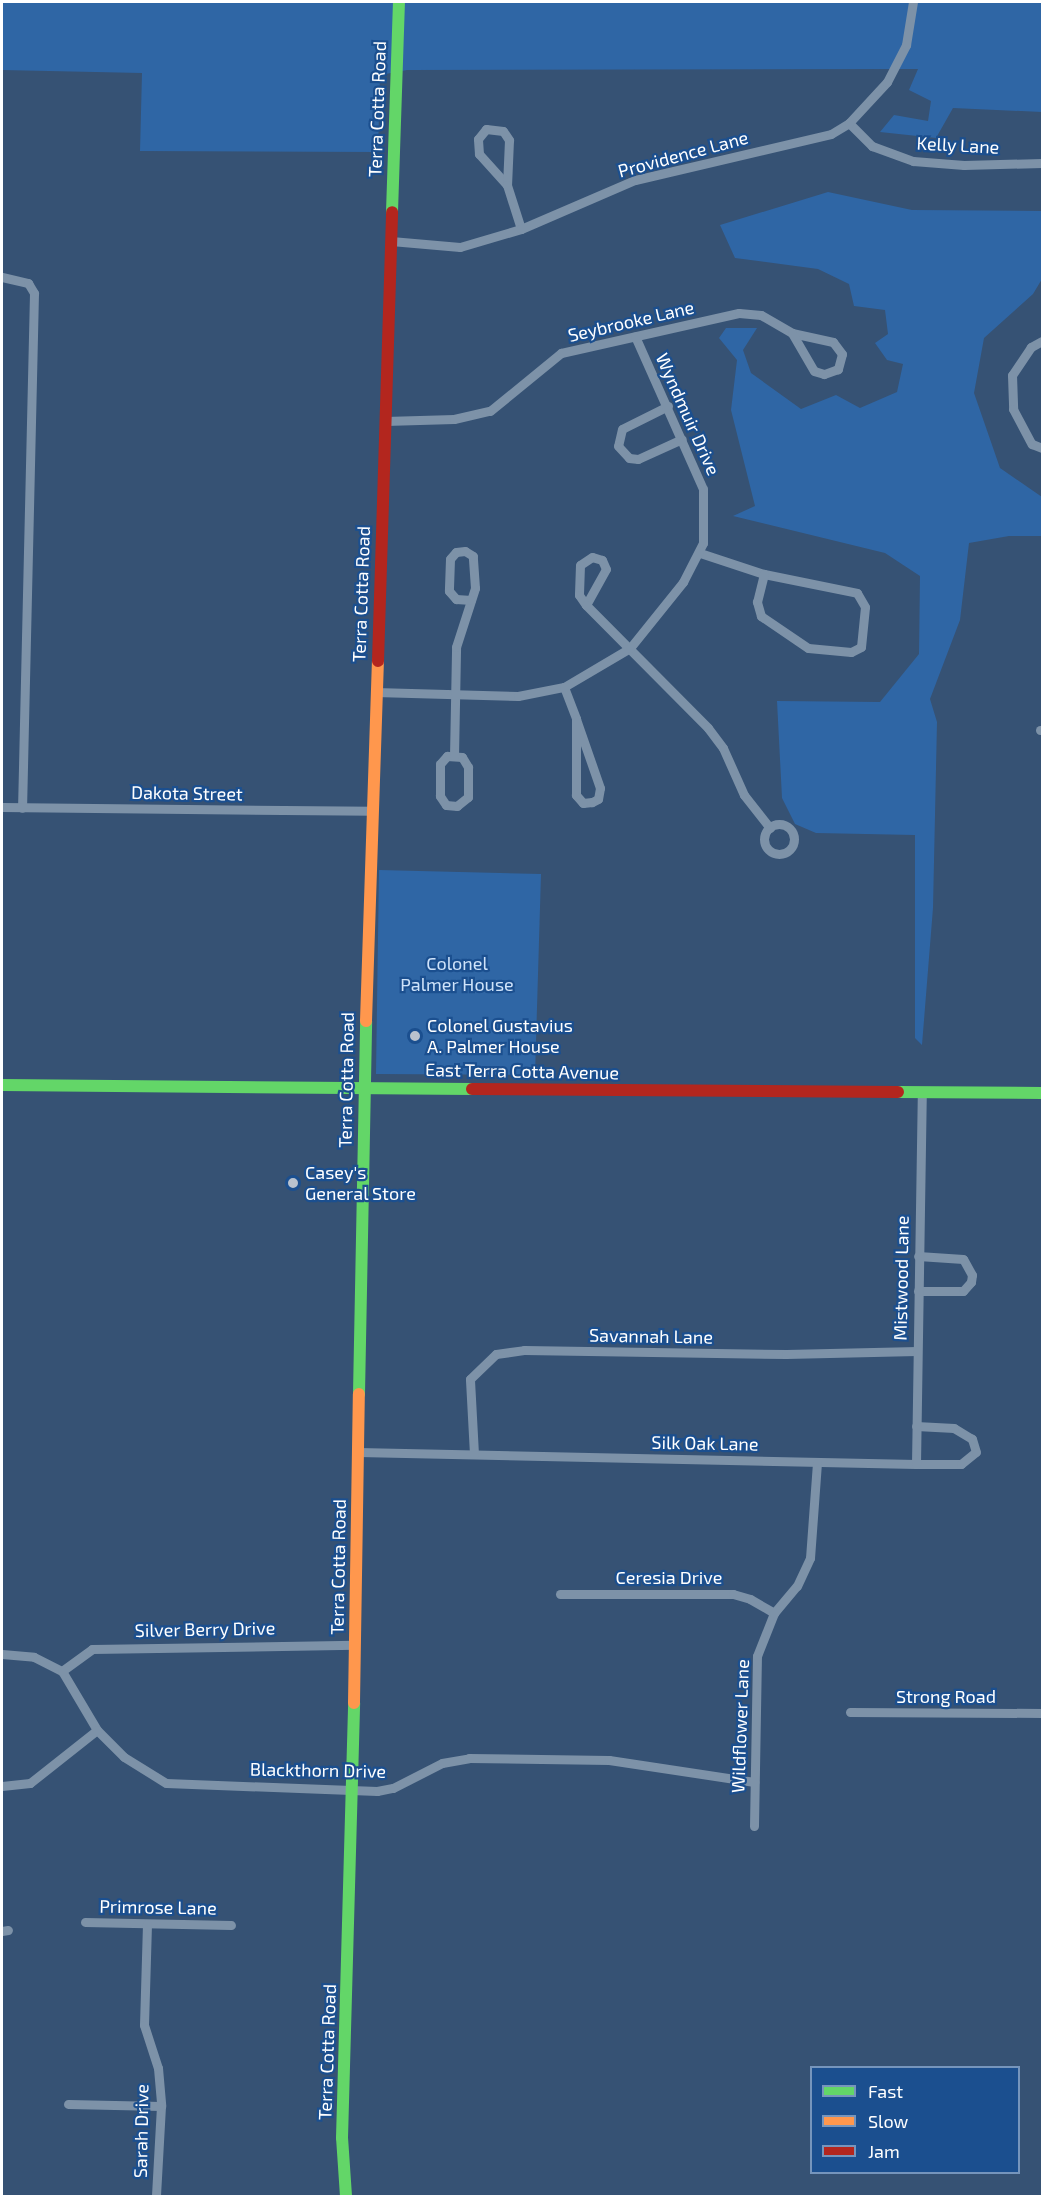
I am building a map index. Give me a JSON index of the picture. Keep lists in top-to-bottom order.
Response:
{
  "streets": {
    "street": [
      "Terra Cotta Road",
      "Kelly Lane",
      "Providence Lane",
      "Seybrooke Lane",
      "Wyndmuir Drive",
      "Dakota Street",
      "East Terra Cotta Avenue",
      "Mistwood Lane",
      "Savannah Lane",
      "Silk Oak Lane",
      "Ceresia Drive",
      "Silver Berry Drive",
      "Strong Road",
      "Wildflower Lane",
      "Blackthorn Drive",
      "Primrose Lane",
      "Sarah Drive"
    ]
  },
  "crossings": [
    ["Terra Cotta Road", "Providence Lane"],
    ["Terra Cotta Road", "Seybrooke Lane"],
    ["Terra Cotta Road", "Wyndmuir Drive"],
    ["Terra Cotta Road", "Dakota Street"],
    ["Terra Cotta Road", "East Terra Cotta Avenue"],
    ["Terra Cotta Road", "Silk Oak Lane"],
    ["Terra Cotta Road", "Silver Berry Drive"],
    ["Terra Cotta Road", "Blackthorn Drive"],
    ["Kelly Lane", "Providence Lane"],
    ["Seybrooke Lane", "Wyndmuir Drive"],
    ["East Terra Cotta Avenue", "Mistwood Lane"],
    ["Mistwood Lane", "Savannah Lane"],
    ["Mistwood Lane", "Silk Oak Lane"],
    ["Savannah Lane", "Silk Oak Lane"],
    ["Silk Oak Lane", "Wildflower Lane"],
    ["Ceresia Drive", "Wildflower Lane"],
    ["Silver Berry Drive", "Blackthorn Drive"],
    ["Wildflower Lane", "Blackthorn Drive"],
    ["Primrose Lane", "Sarah Drive"]
  ],
  "parks": ["Colonel Palmer House"],
  "places": ["Colonel Gustavius A. Palmer House", "Casey's General Store"],
  "legend": ["Fast", "Slow", "Jam"]
}
